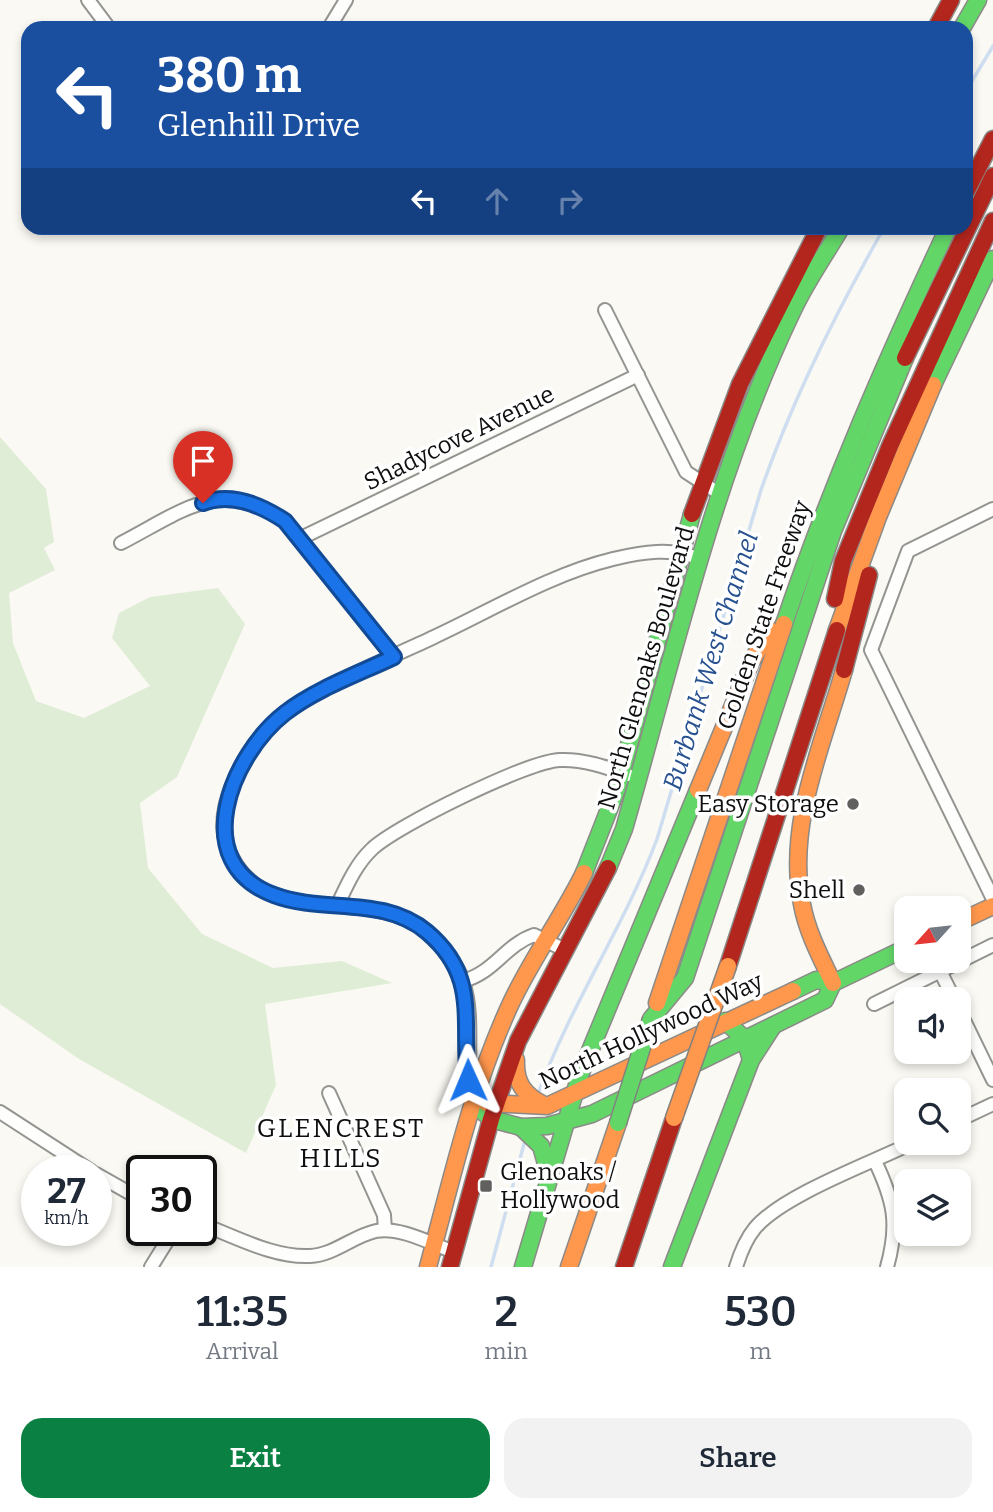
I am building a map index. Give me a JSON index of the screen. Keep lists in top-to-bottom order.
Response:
{
  "streets": {
    "main road": ["Golden State Freeway", "North Glenoaks Boulevard", "North Hollywood Way"],
    "street": ["Shadycove Avenue"]
  },
  "crossings": [
    ["North Glenoaks Boulevard", "North Hollywood Way"]
  ],
  "districts": ["GLENCREST HILLS"],
  "water": ["Burbank West Channel"],
  "places": {
    "other": ["Easy Storage", "Shell"],
    "transit": ["Glenoaks / Hollywood"]
  },
  "north": "bottom left",
  "page": {
    "turn": ["380 m", "Glenhill Drive"],
    "speed": "27 km/h",
    "limit": "30",
    "eta": [
      "11:35",
      "Arrival",
      "2",
      "min",
      "530",
      "m"
    ],
    "buttons": ["Exit", "Share"]
  }
}
